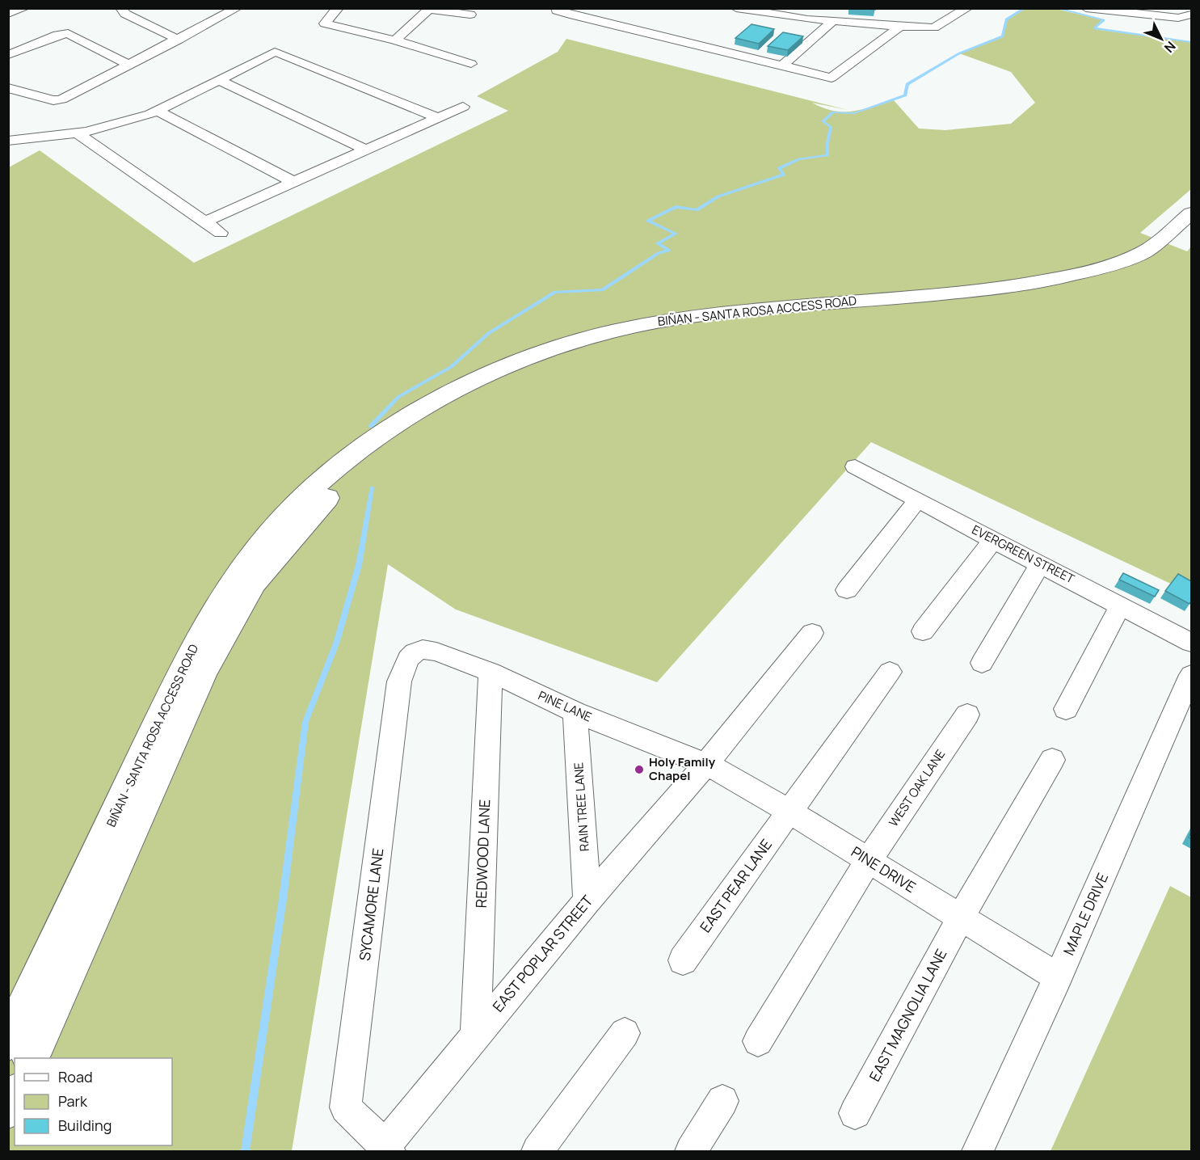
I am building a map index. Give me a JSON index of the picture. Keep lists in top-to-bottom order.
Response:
{
  "streets": {
    "main road": ["BIÑAN - SANTA ROSA ACCESS ROAD"],
    "street": [
      "EVERGREEN STREET",
      "PINE LANE",
      "WEST OAK LANE",
      "RAIN TREE LANE",
      "REDWOOD LANE",
      "PINE DRIVE",
      "EAST PEAR LANE",
      "SYCAMORE LANE",
      "MAPLE DRIVE",
      "EAST POPLAR STREET",
      "EAST MAGNOLIA LANE"
    ]
  },
  "crossings": [
    ["PINE LANE", "RAIN TREE LANE"],
    ["PINE LANE", "REDWOOD LANE"],
    ["PINE LANE", "PINE DRIVE"],
    ["PINE LANE", "SYCAMORE LANE"],
    ["PINE LANE", "EAST POPLAR STREET"],
    ["WEST OAK LANE", "PINE DRIVE"],
    ["RAIN TREE LANE", "EAST POPLAR STREET"],
    ["REDWOOD LANE", "EAST POPLAR STREET"],
    ["PINE DRIVE", "EAST PEAR LANE"],
    ["PINE DRIVE", "MAPLE DRIVE"],
    ["PINE DRIVE", "EAST POPLAR STREET"],
    ["PINE DRIVE", "EAST MAGNOLIA LANE"],
    ["SYCAMORE LANE", "EAST POPLAR STREET"]
  ],
  "places": ["Holy Family Chapel"],
  "legend": ["Road", "Park", "Building"],
  "north": "bottom right"
}
